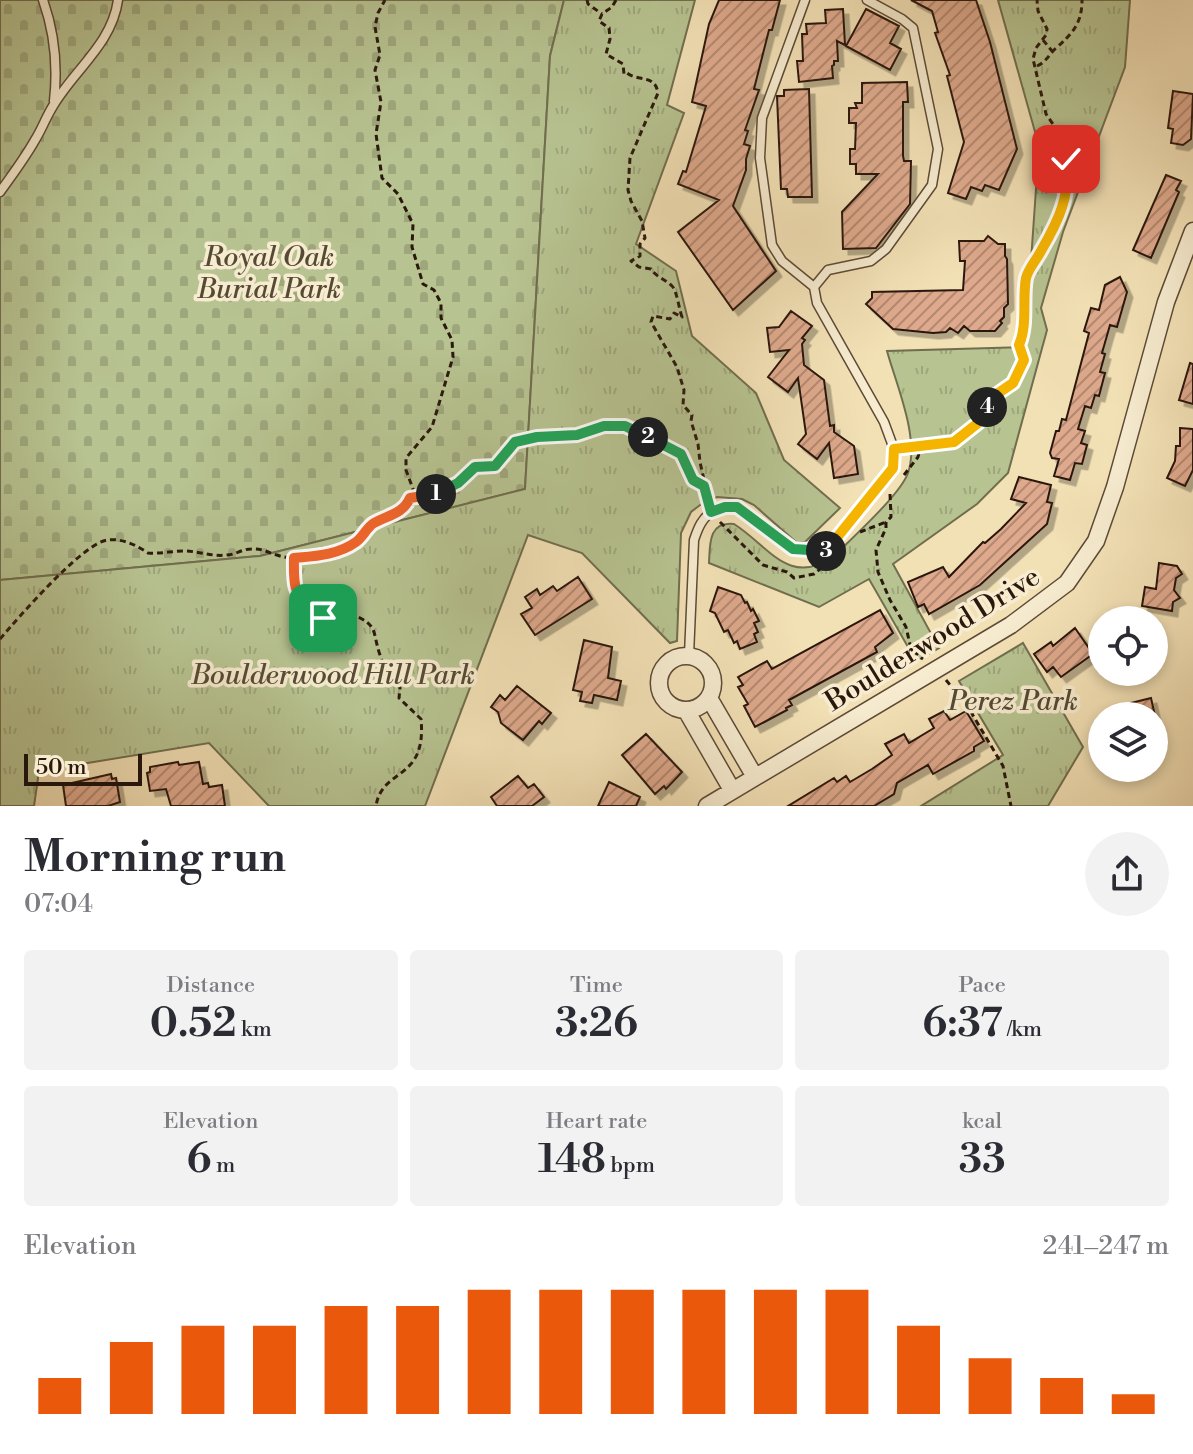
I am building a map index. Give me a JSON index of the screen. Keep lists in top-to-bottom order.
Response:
{
  "streets": {
    "street": ["Boulderwood Drive"]
  },
  "parks": ["Royal Oak Burial Park", "Boulderwood Hill Park", "Perez Park"],
  "scale_bar": "50 m",
  "page": {
    "pins": [
      "4",
      "2",
      "1",
      "3"
    ],
    "scale": "50 m",
    "heading": ["Morning run", "07:04"],
    "stats": [
      ["Distance", "0.52 km"],
      ["Time", "3:26"],
      ["Pace", "6:37 /km"],
      ["Elevation", "6 m"],
      ["Heart rate", "148 bpm"],
      ["kcal", "33"]
    ],
    "chart": ["Elevation", "241–247 m"]
  }
}
